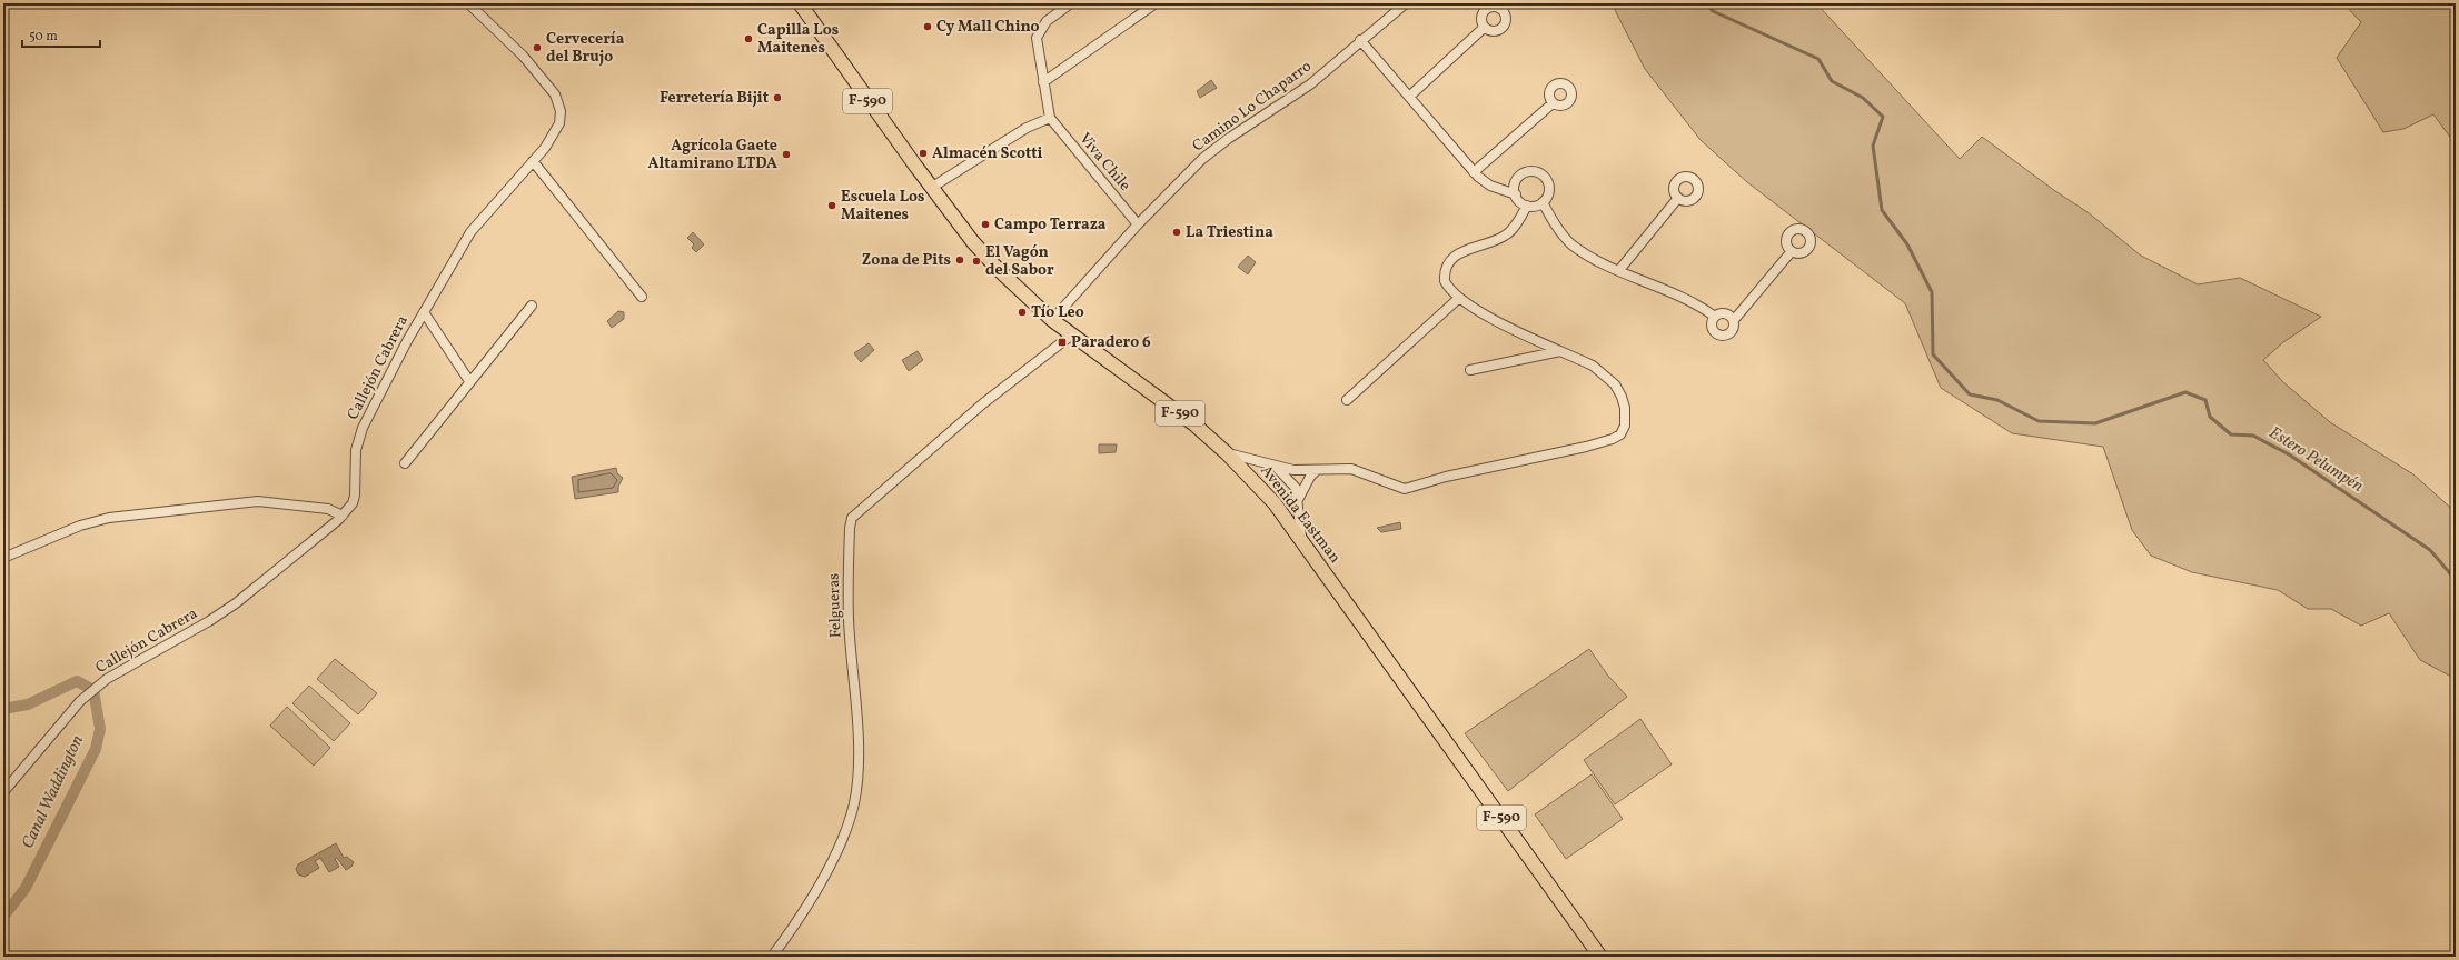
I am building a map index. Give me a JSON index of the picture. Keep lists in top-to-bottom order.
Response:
{
  "streets": {
    "main road": ["F-590", "Avenida Eastman"],
    "street": [
      "Camino Lo Chaparro",
      "Viva Chile",
      "Callejón Cabrera",
      "Felgueras"
    ]
  },
  "crossings": [
    ["Camino Lo Chaparro", "Viva Chile"],
    ["Camino Lo Chaparro", "Avenida Eastman"],
    ["Avenida Eastman", "Felgueras"]
  ],
  "water": ["Estero Pelumpén", "Canal Waddington"],
  "places": {
    "other": [
      "Cy Mall Chino",
      "Capilla Los Maitenes",
      "Cervecería del Brujo",
      "Ferretería Bijit",
      "Almacén Scotti",
      "Agrícola Gaete Altamirano LTDA",
      "Escuela Los Maitenes",
      "Campo Terraza",
      "La Triestina",
      "Zona de Pits",
      "El Vagón del Sabor",
      "Tío Leo"
    ],
    "transit": ["Paradero 6"]
  },
  "scale_bar": "50 m"
}
